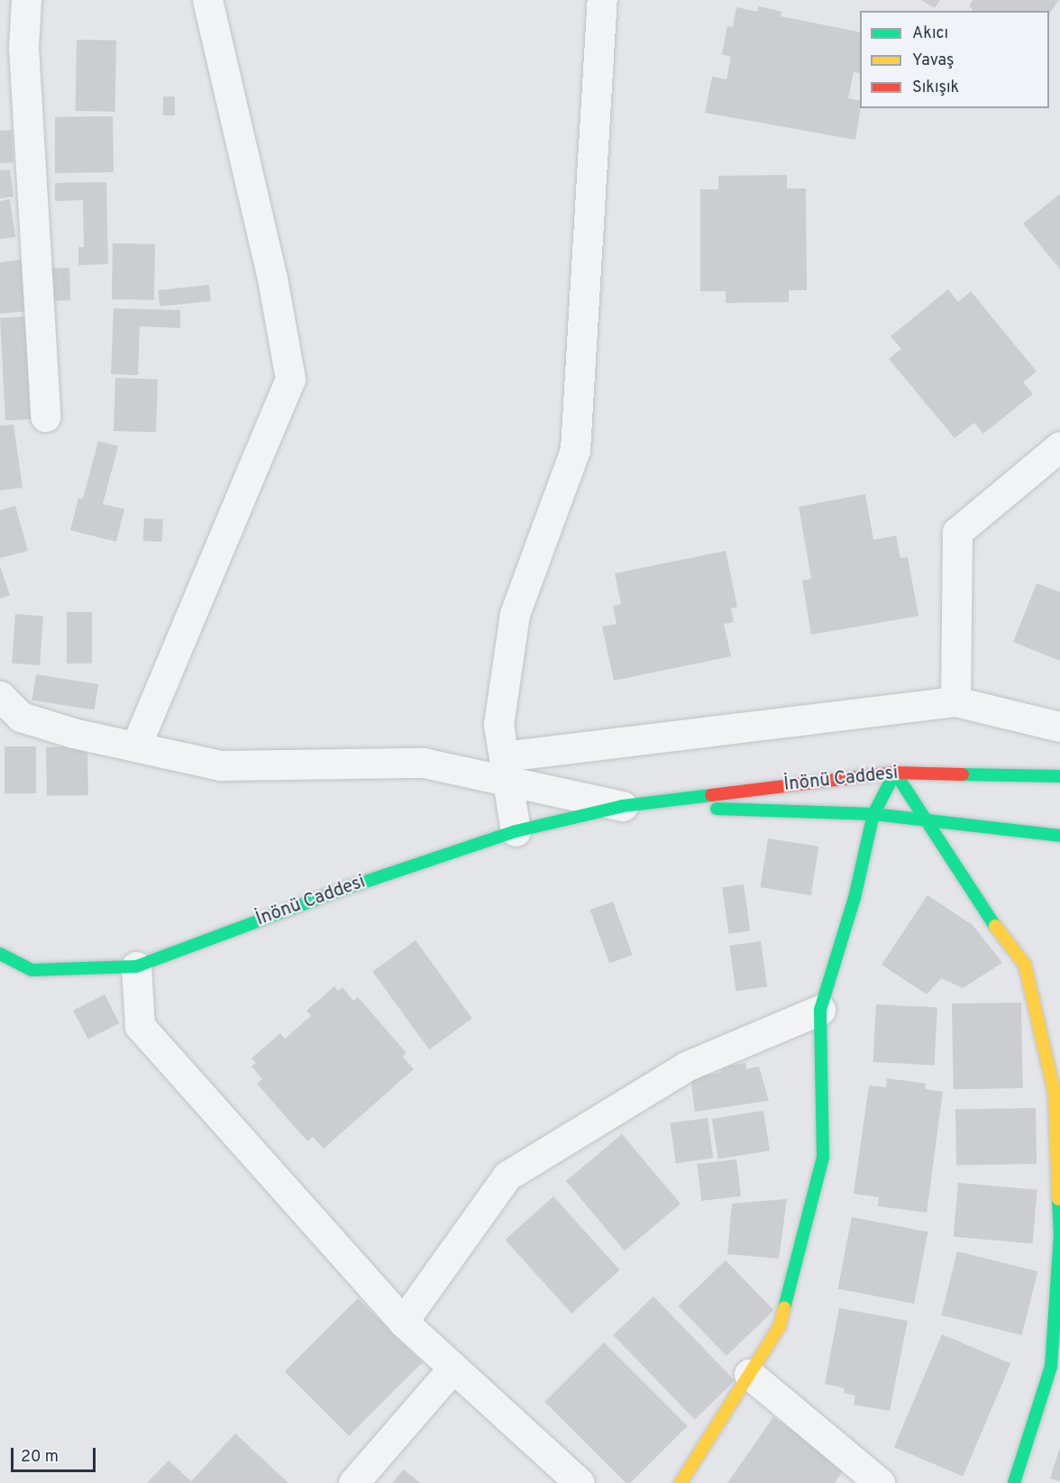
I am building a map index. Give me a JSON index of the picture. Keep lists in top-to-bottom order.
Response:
{
  "streets": {
    "main road": ["İnönü Caddesi"]
  },
  "legend": ["Akıcı", "Yavaş", "Sıkışık"],
  "scale_bar": "20 m"
}
